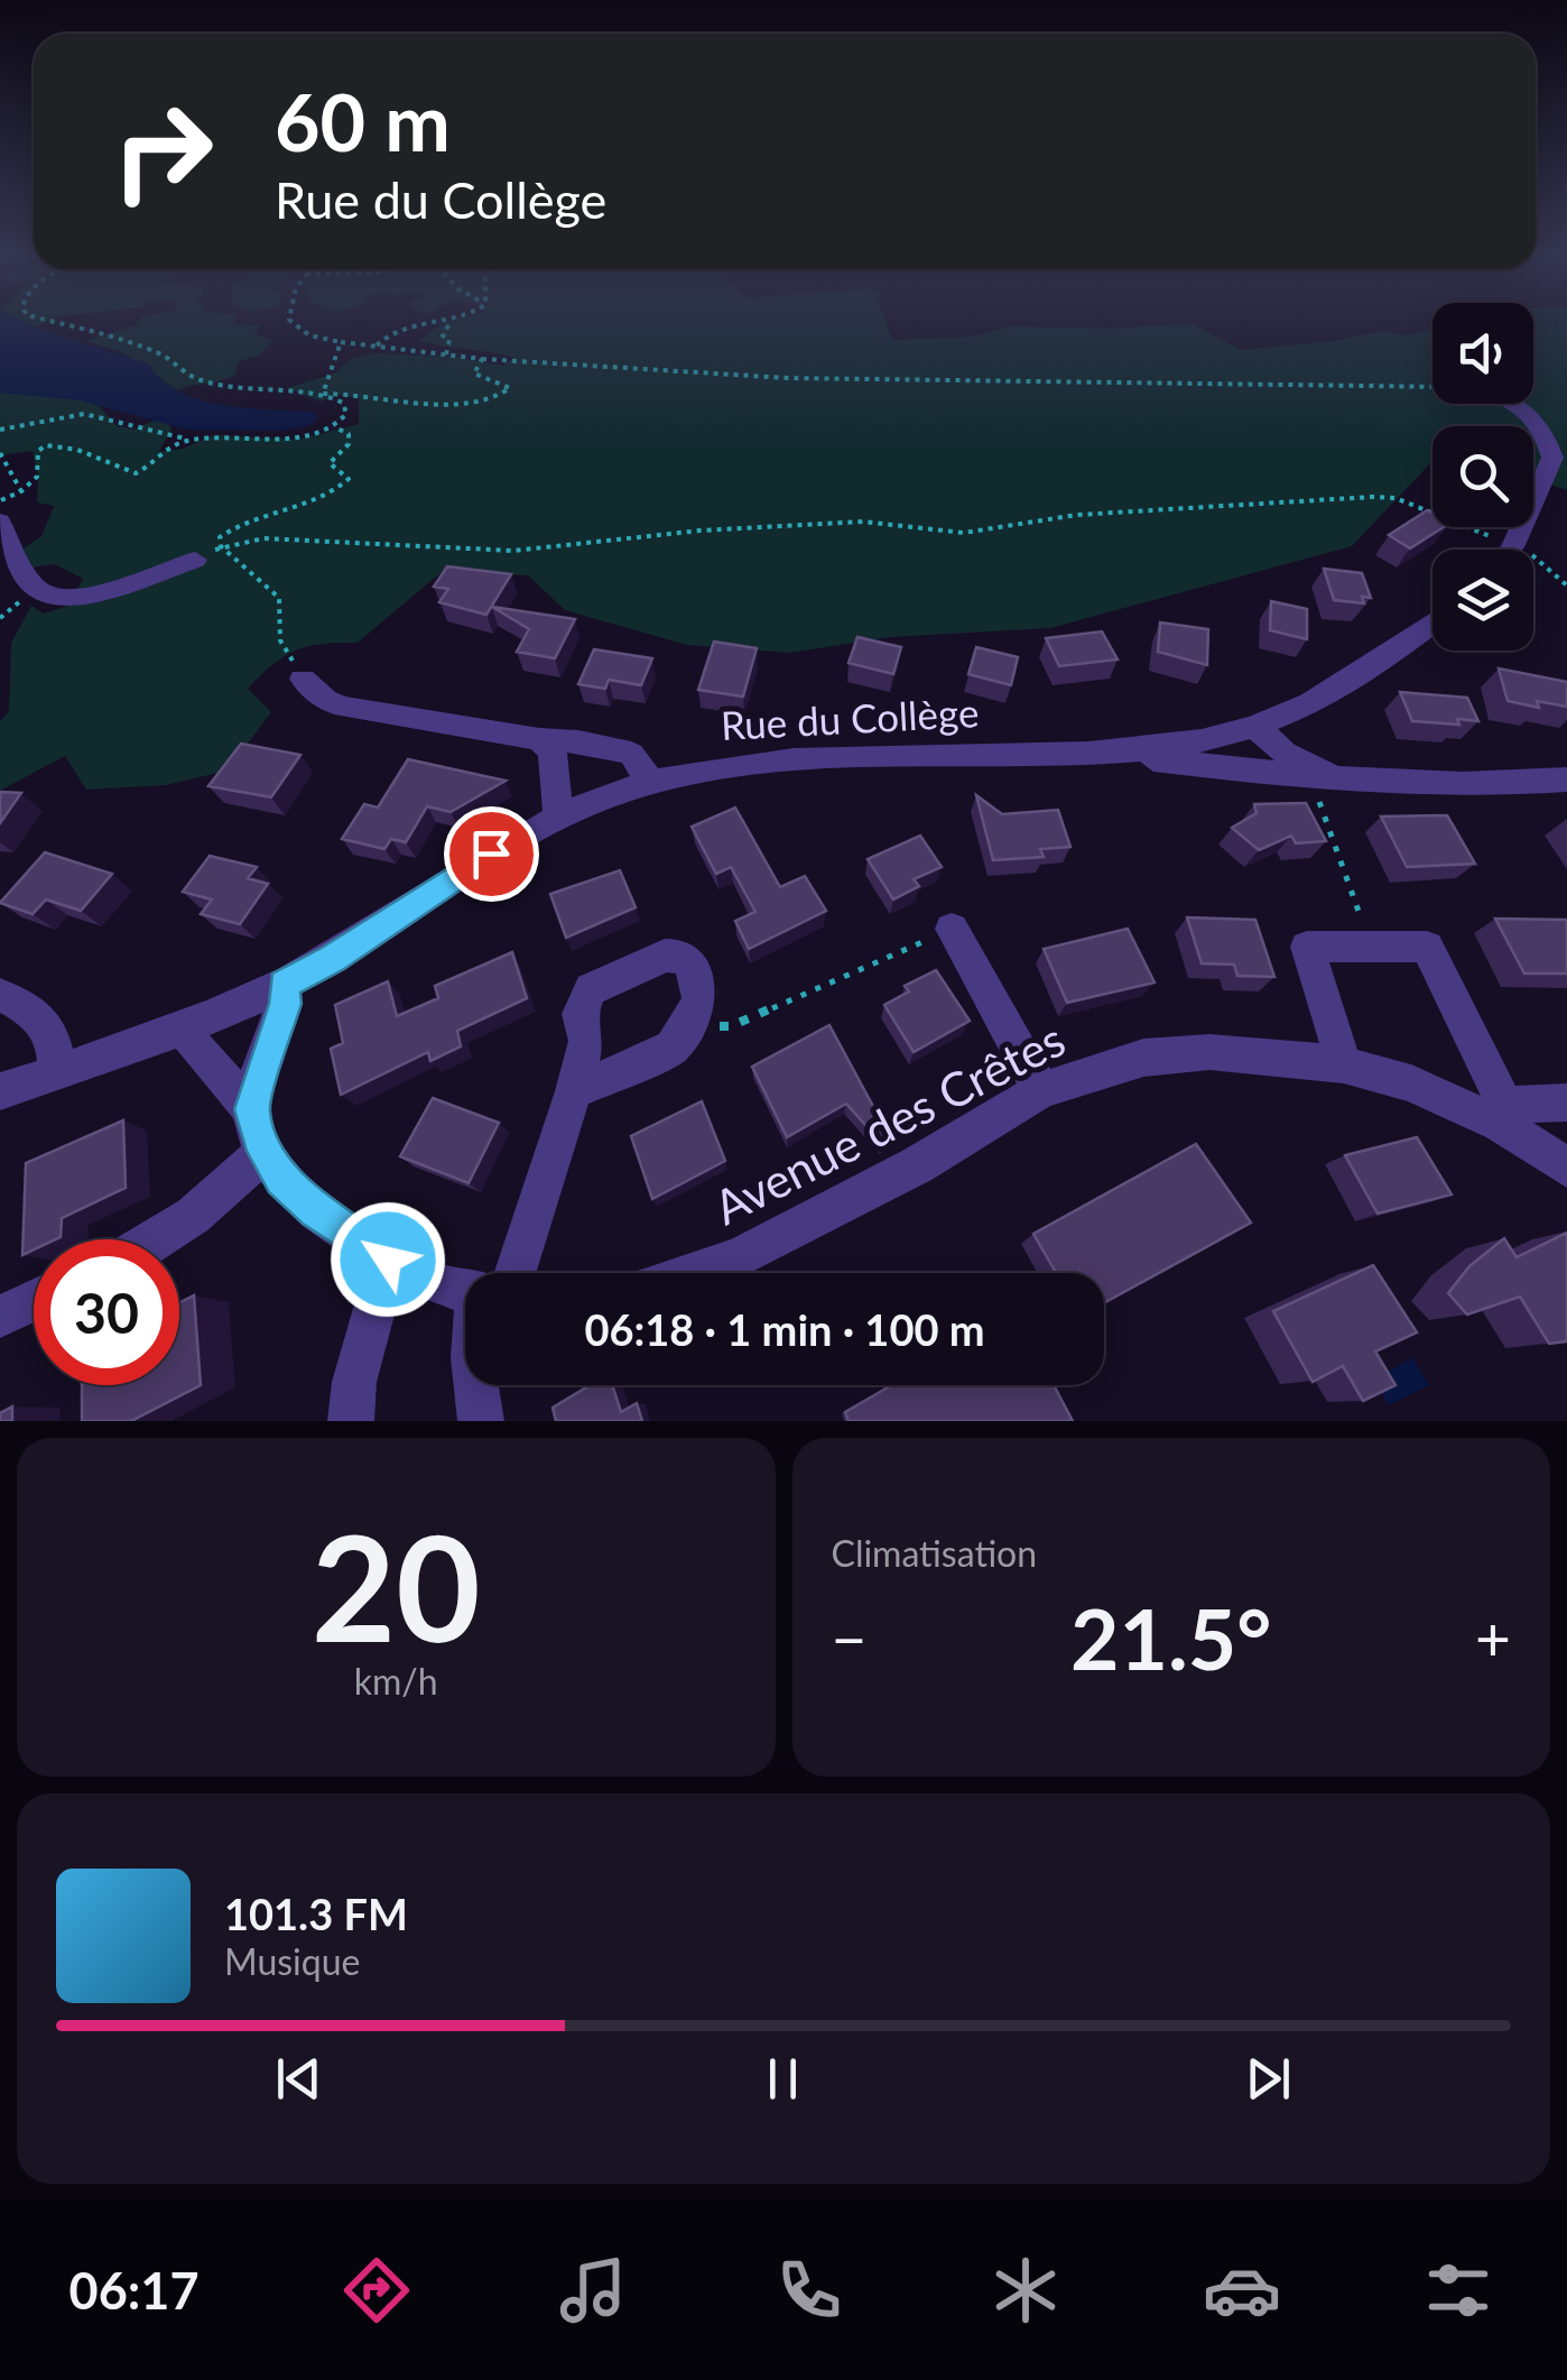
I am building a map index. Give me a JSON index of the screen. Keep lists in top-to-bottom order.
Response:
{
  "streets": {
    "street": ["Rue du Collège", "Avenue des Crêtes"]
  },
  "page": {
    "turn": ["60 m", "Rue du Collège"],
    "limit": "30",
    "trip": "06:18 · 1 min · 100 m",
    "tile": [
      ["20", "km/h"],
      "Climatisation"
    ],
    "heat": ["−", "21.5°", "+"],
    "song": ["101.3 FM", "Musique"],
    "tabs": "06:17"
  }
}
